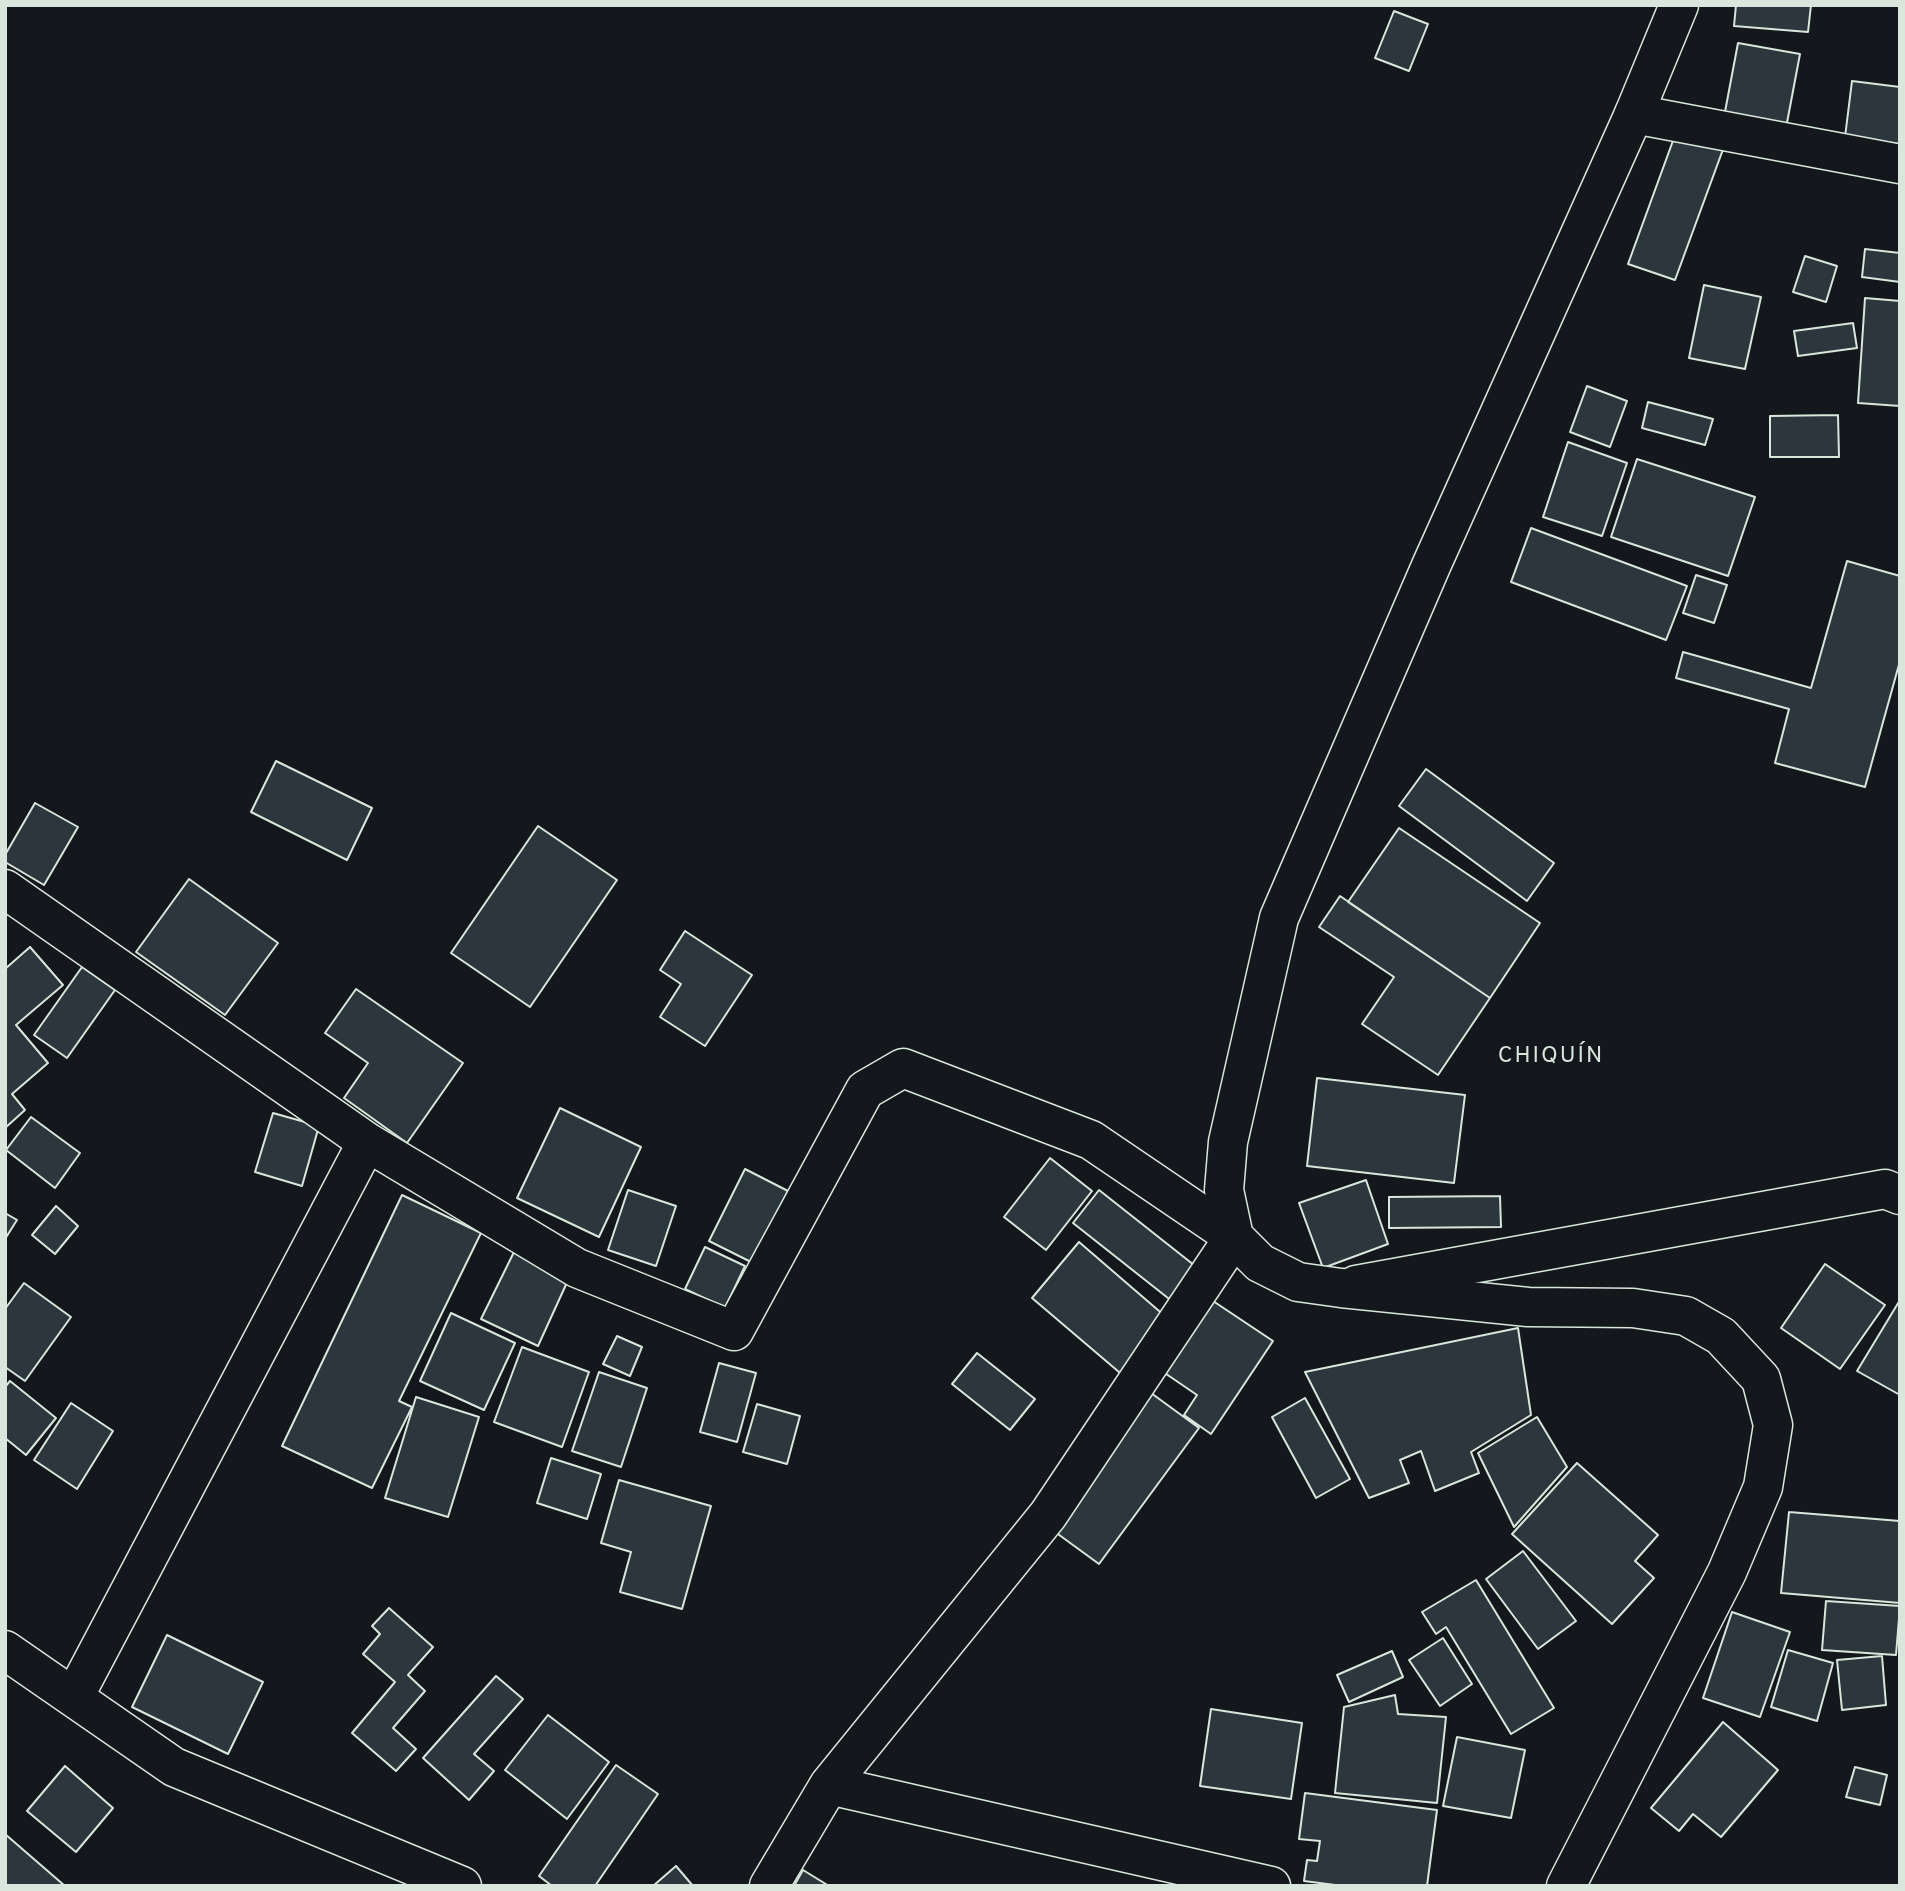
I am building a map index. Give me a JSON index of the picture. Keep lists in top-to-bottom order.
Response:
{
  "districts": ["CHIQUÍN"]
}
